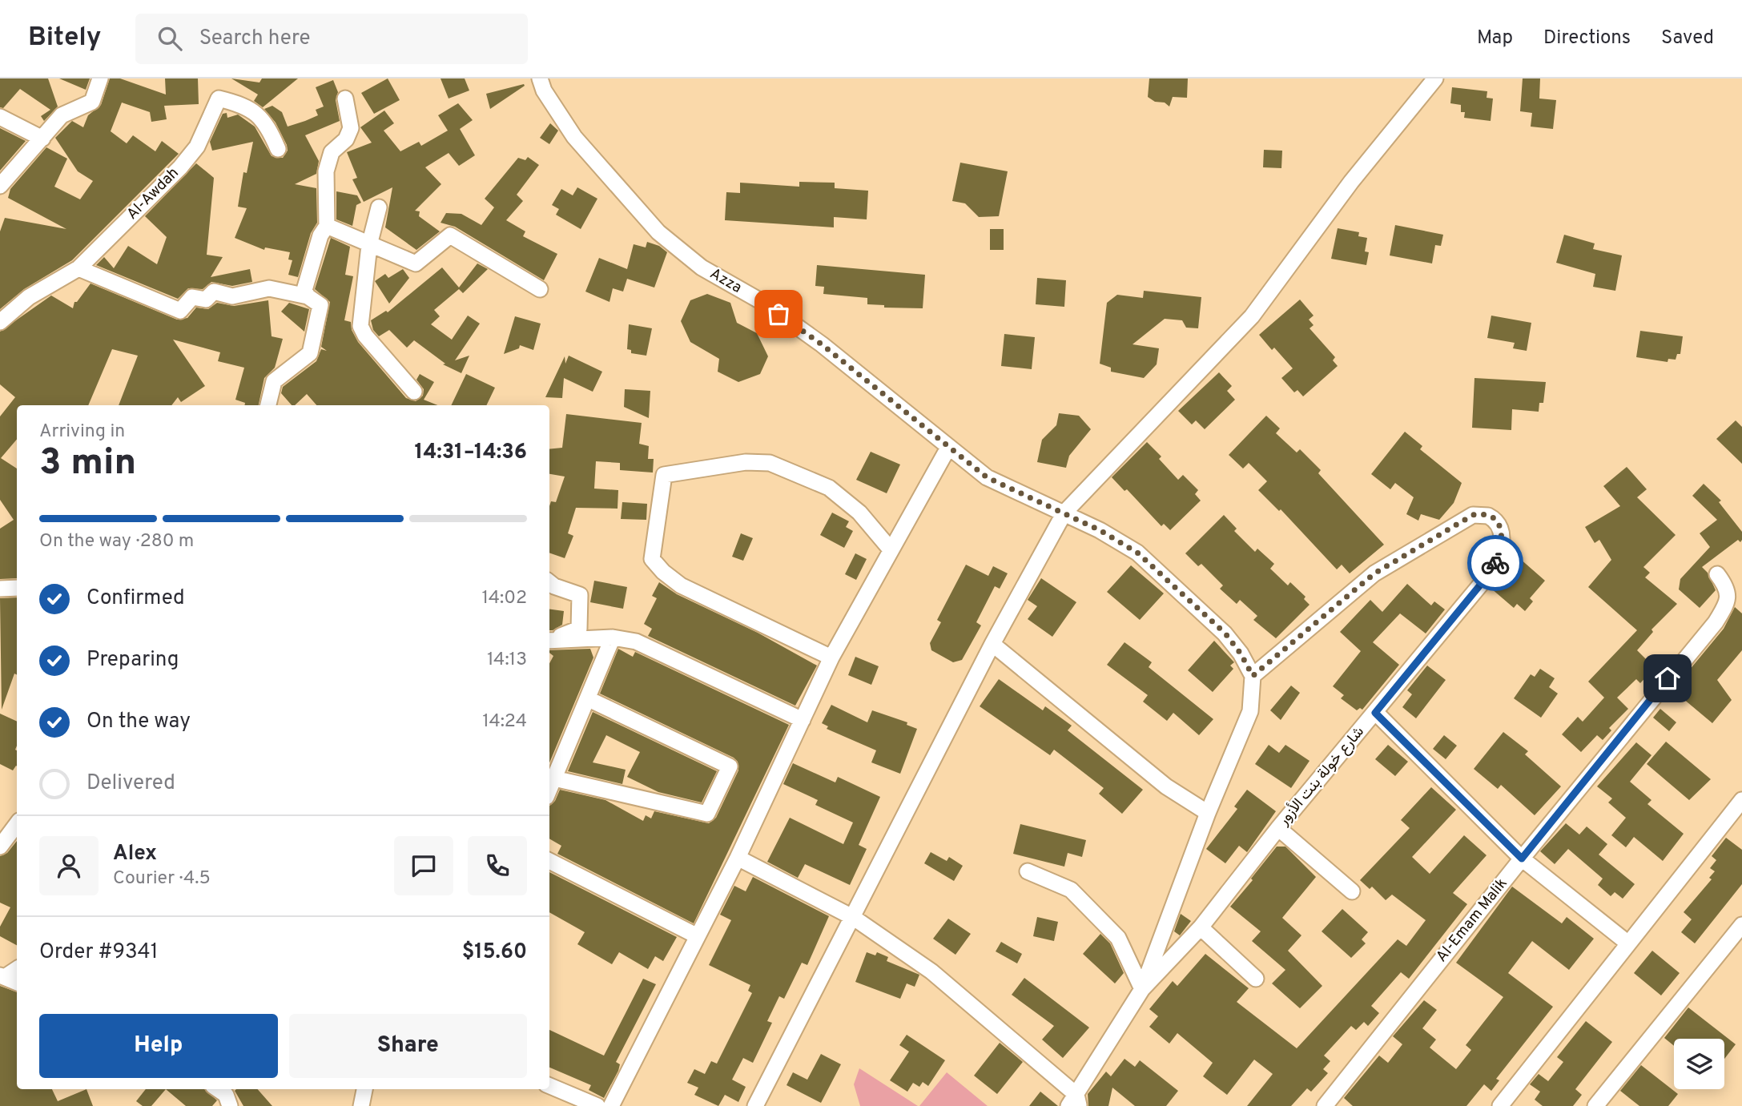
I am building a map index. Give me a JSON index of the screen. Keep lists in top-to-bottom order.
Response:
{
  "streets": {
    "street": [
      "Al-Awdah",
      "Azza",
      "شارع خولة بنت الأزور",
      "Al-Emam Malik"
    ]
  },
  "crossings": [
    ["Azza", "شارع خولة بنت الأزور"]
  ],
  "page": {
    "header": "Bitely",
    "search": "Search here",
    "nav": ["Map", "Directions", "Saved"],
    "heading": ["3 min", "Arriving in", "14:31–14:36"],
    "panel": [
      "Alex",
      "Courier · 4.5",
      "Order #9341",
      "$15.60"
    ],
    "bar": "On the way · 280 m",
    "list": [
      ["Confirmed", "14:02"],
      ["Preparing", "14:13"],
      ["On the way", "14:24"],
      "Delivered"
    ],
    "buttons": ["Help", "Share"]
  }
}
